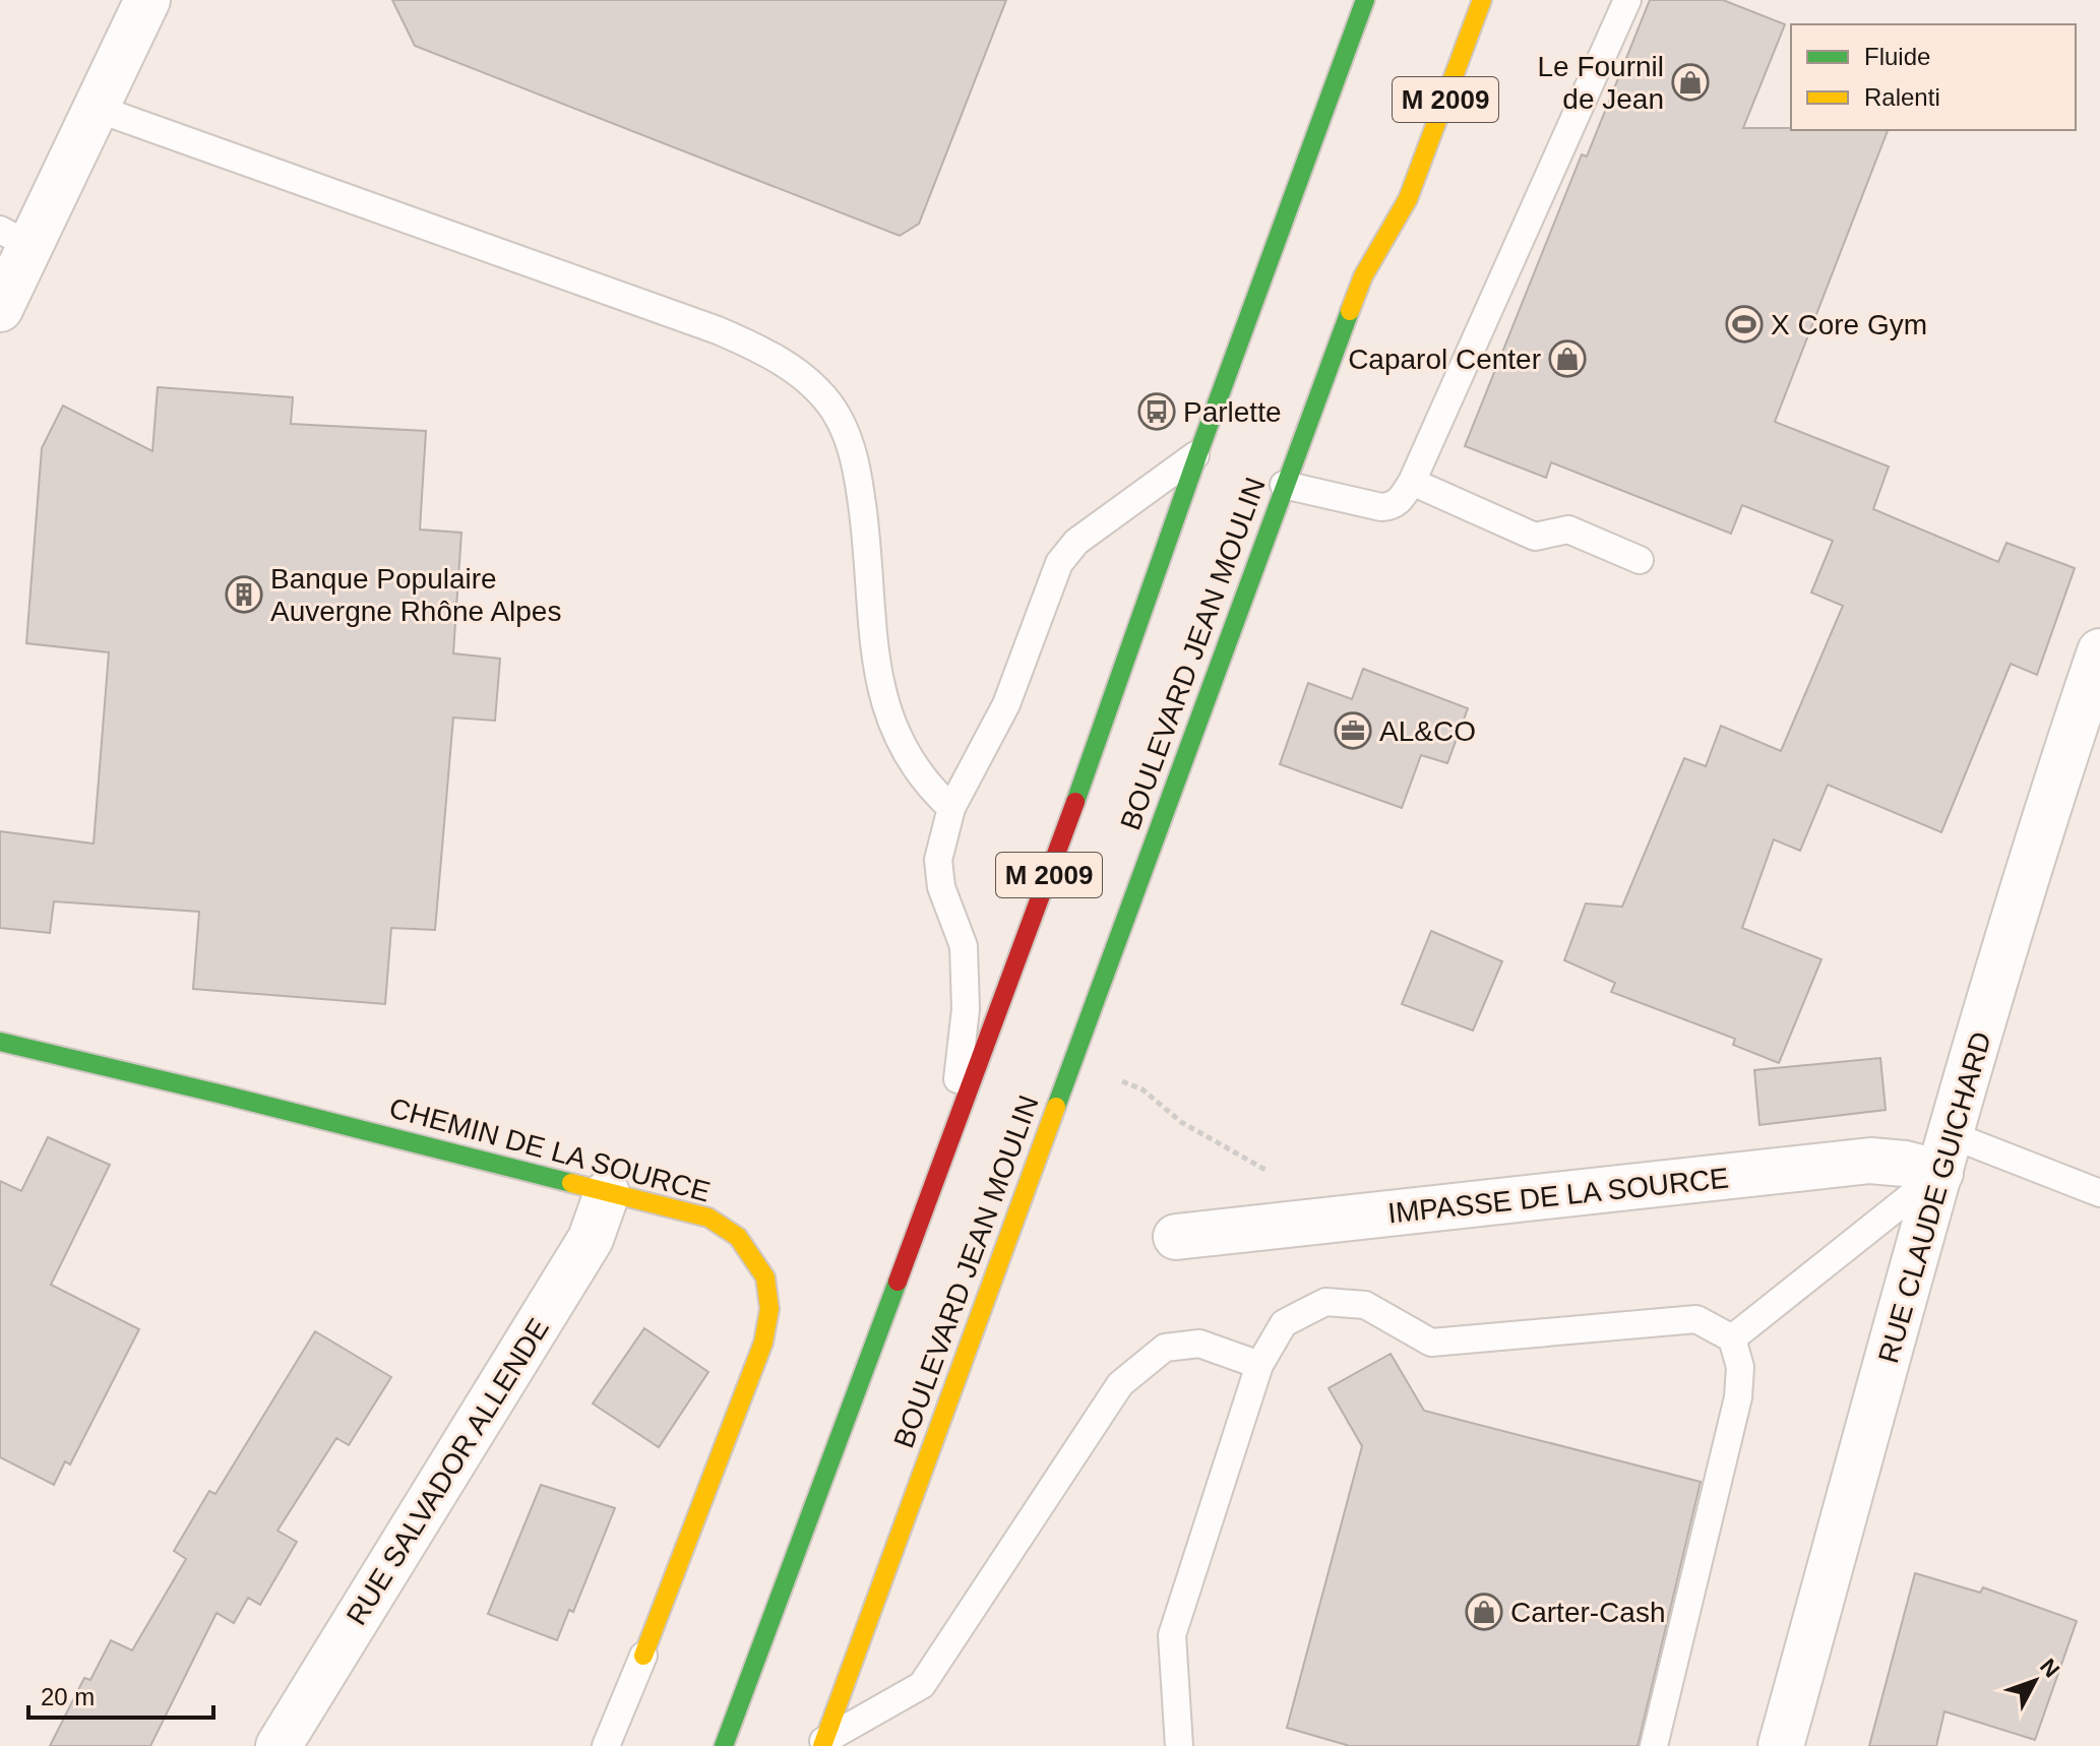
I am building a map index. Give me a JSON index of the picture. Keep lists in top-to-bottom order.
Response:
{
  "streets": {
    "main road": ["M 2009", "BOULEVARD JEAN MOULIN", "CHEMIN DE LA SOURCE"],
    "street": ["IMPASSE DE LA SOURCE", "RUE CLAUDE GUICHARD", "RUE SALVADOR ALLENDE"]
  },
  "crossings": [
    ["CHEMIN DE LA SOURCE", "RUE SALVADOR ALLENDE"],
    ["IMPASSE DE LA SOURCE", "RUE CLAUDE GUICHARD"]
  ],
  "places": {
    "shop": ["Le Fournil de Jean", "Caparol Center", "Carter-Cash"],
    "sports": ["X Core Gym"],
    "bus stop": ["Parlette"],
    "building": ["Banque Populaire Auvergne Rhône Alpes"],
    "office": ["AL&CO"]
  },
  "legend": ["Fluide", "Ralenti"],
  "scale_bar": "20 m",
  "north": "top right"
}
